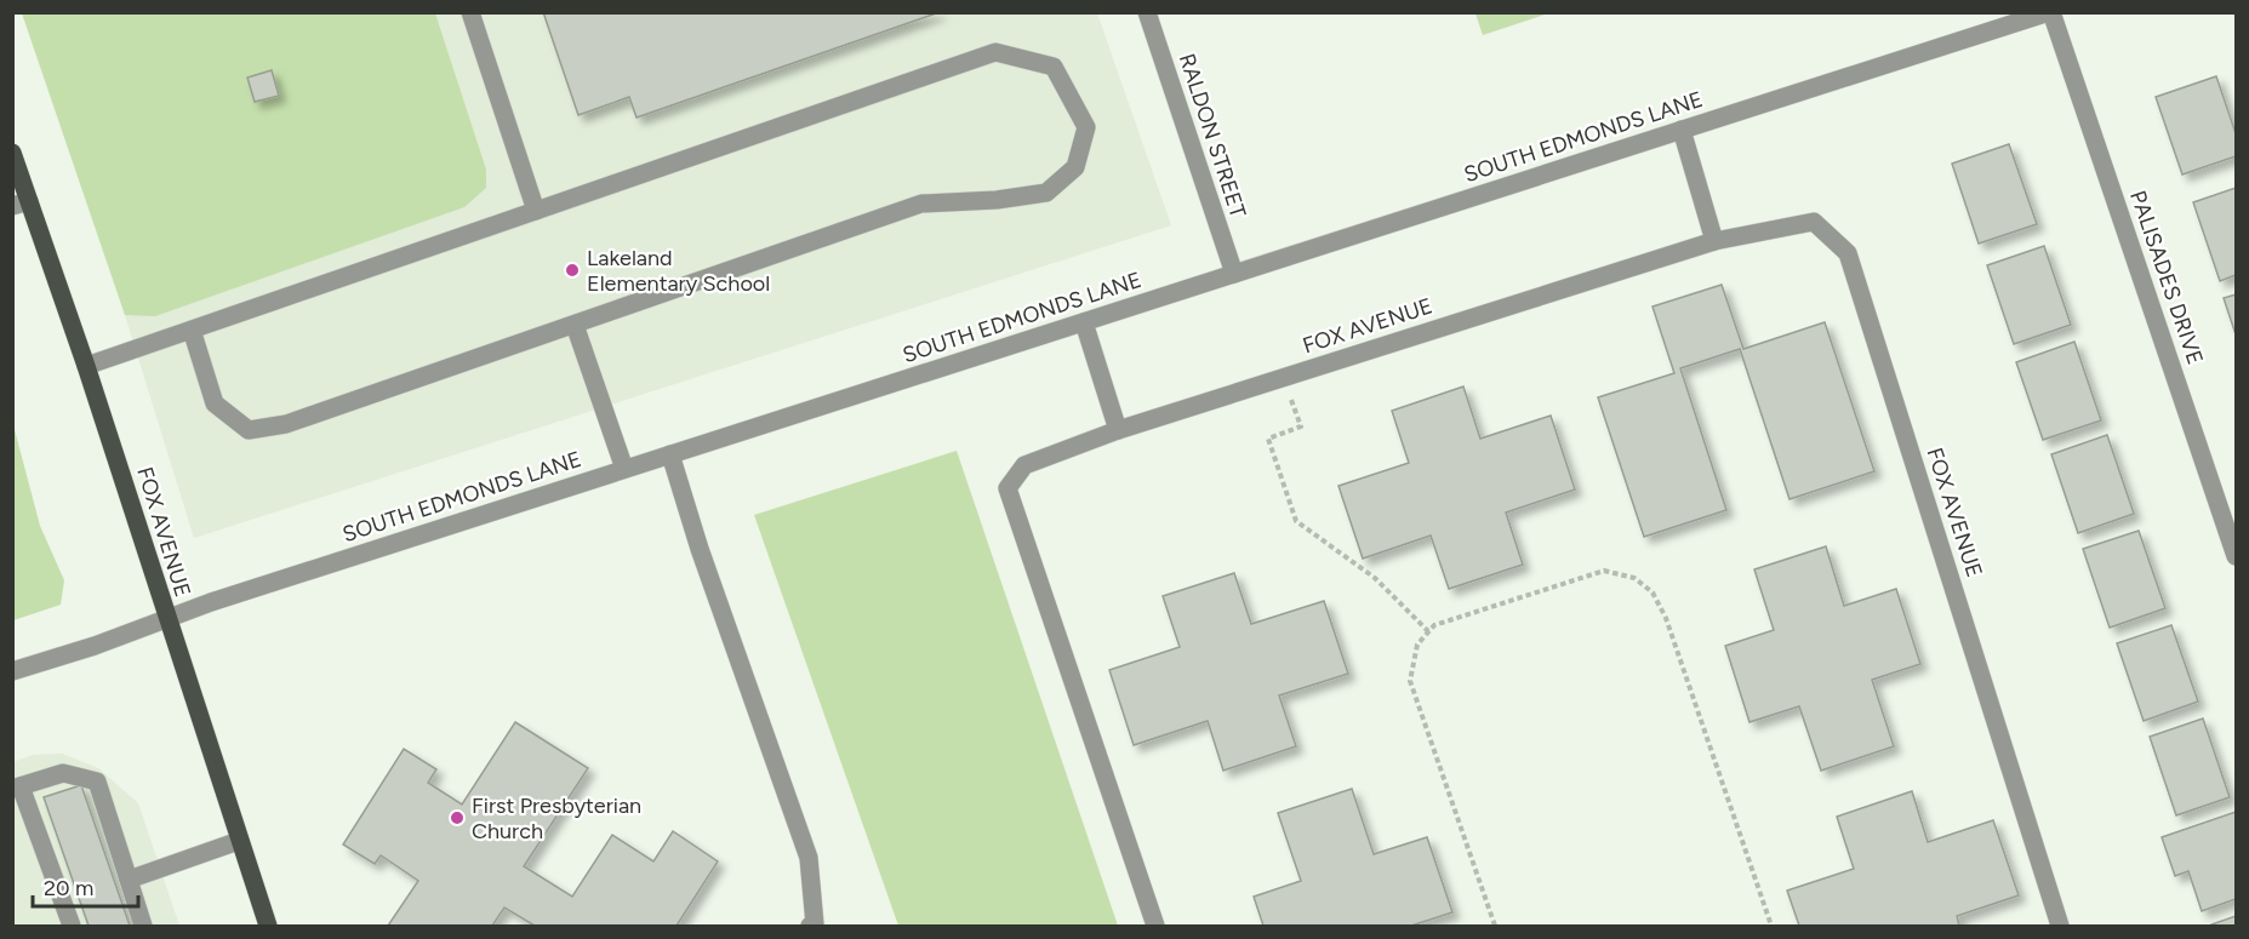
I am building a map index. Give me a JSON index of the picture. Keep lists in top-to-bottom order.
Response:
{
  "streets": {
    "main road": ["FOX AVENUE"],
    "street": ["RALDON STREET", "SOUTH EDMONDS LANE", "PALISADES DRIVE"]
  },
  "crossings": [
    ["RALDON STREET", "SOUTH EDMONDS LANE"],
    ["SOUTH EDMONDS LANE", "PALISADES DRIVE"],
    ["SOUTH EDMONDS LANE", "FOX AVENUE"]
  ],
  "places": ["Lakeland Elementary School", "First Presbyterian Church"],
  "scale_bar": "20 m"
}
